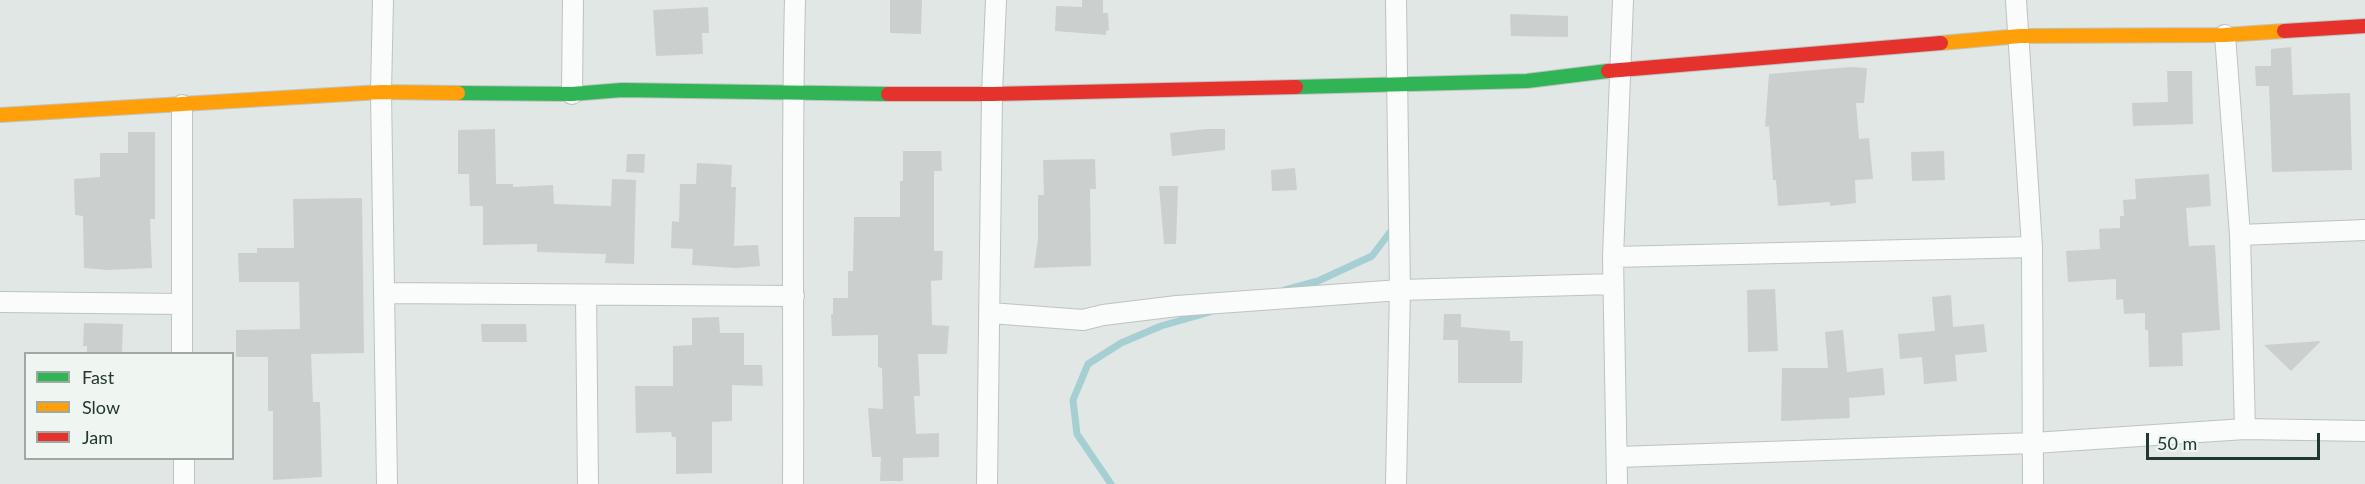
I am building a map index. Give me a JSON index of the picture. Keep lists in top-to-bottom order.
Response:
{
  "legend": ["Fast", "Slow", "Jam"],
  "scale_bar": "50 m"
}
